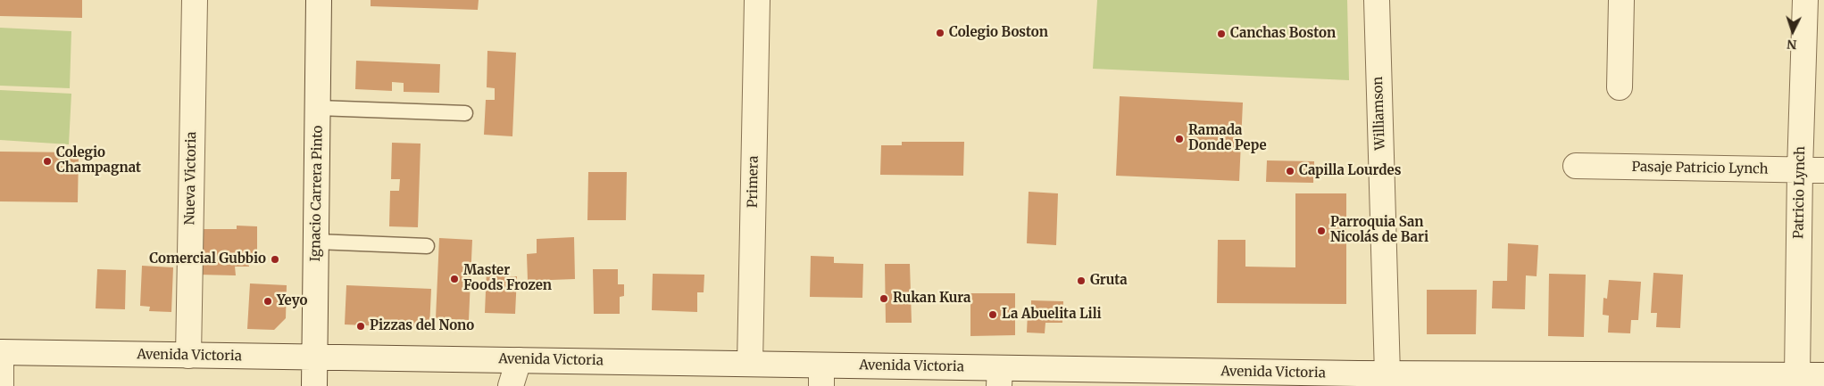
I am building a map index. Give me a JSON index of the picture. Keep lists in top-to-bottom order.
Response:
{
  "streets": {
    "street": [
      "Williamson",
      "Pasaje Patricio Lynch",
      "Nueva Victoria",
      "Primera",
      "Patricio Lynch",
      "Ignacio Carrera Pinto",
      "Avenida Victoria"
    ]
  },
  "crossings": [
    ["Williamson", "Avenida Victoria"],
    ["Pasaje Patricio Lynch", "Patricio Lynch"],
    ["Nueva Victoria", "Avenida Victoria"],
    ["Primera", "Avenida Victoria"],
    ["Patricio Lynch", "Avenida Victoria"],
    ["Ignacio Carrera Pinto", "Avenida Victoria"]
  ],
  "places": [
    "Colegio Boston",
    "Canchas Boston",
    "Ramada Donde Pepe",
    "Colegio Champagnat",
    "Capilla Lourdes",
    "Parroquia San Nicolás de Bari",
    "Comercial Gubbio",
    "Master Foods Frozen",
    "Gruta",
    "Rukan Kura",
    "Yeyo",
    "La Abuelita Lili",
    "Pizzas del Nono"
  ],
  "north": "bottom"
}
